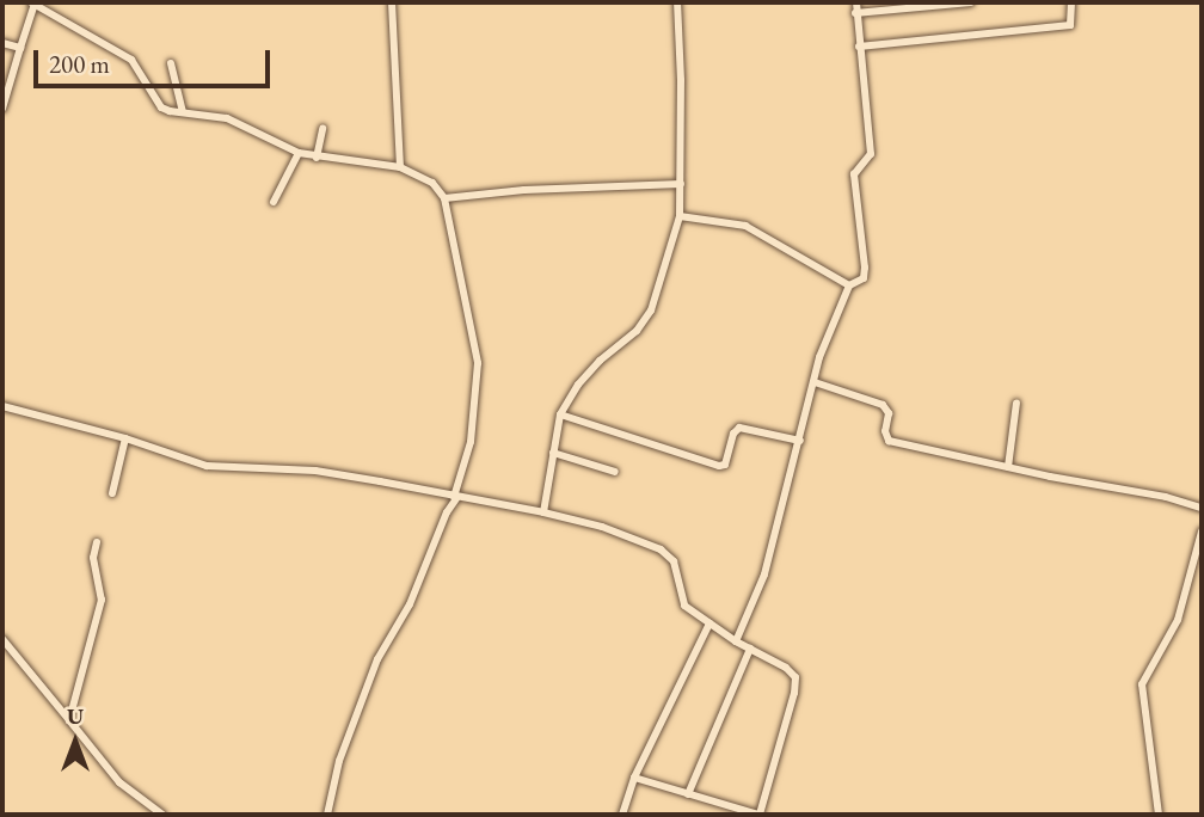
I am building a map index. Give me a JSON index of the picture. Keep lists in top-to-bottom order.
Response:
{
  "scale_bar": "200 m",
  "north": "top"
}
